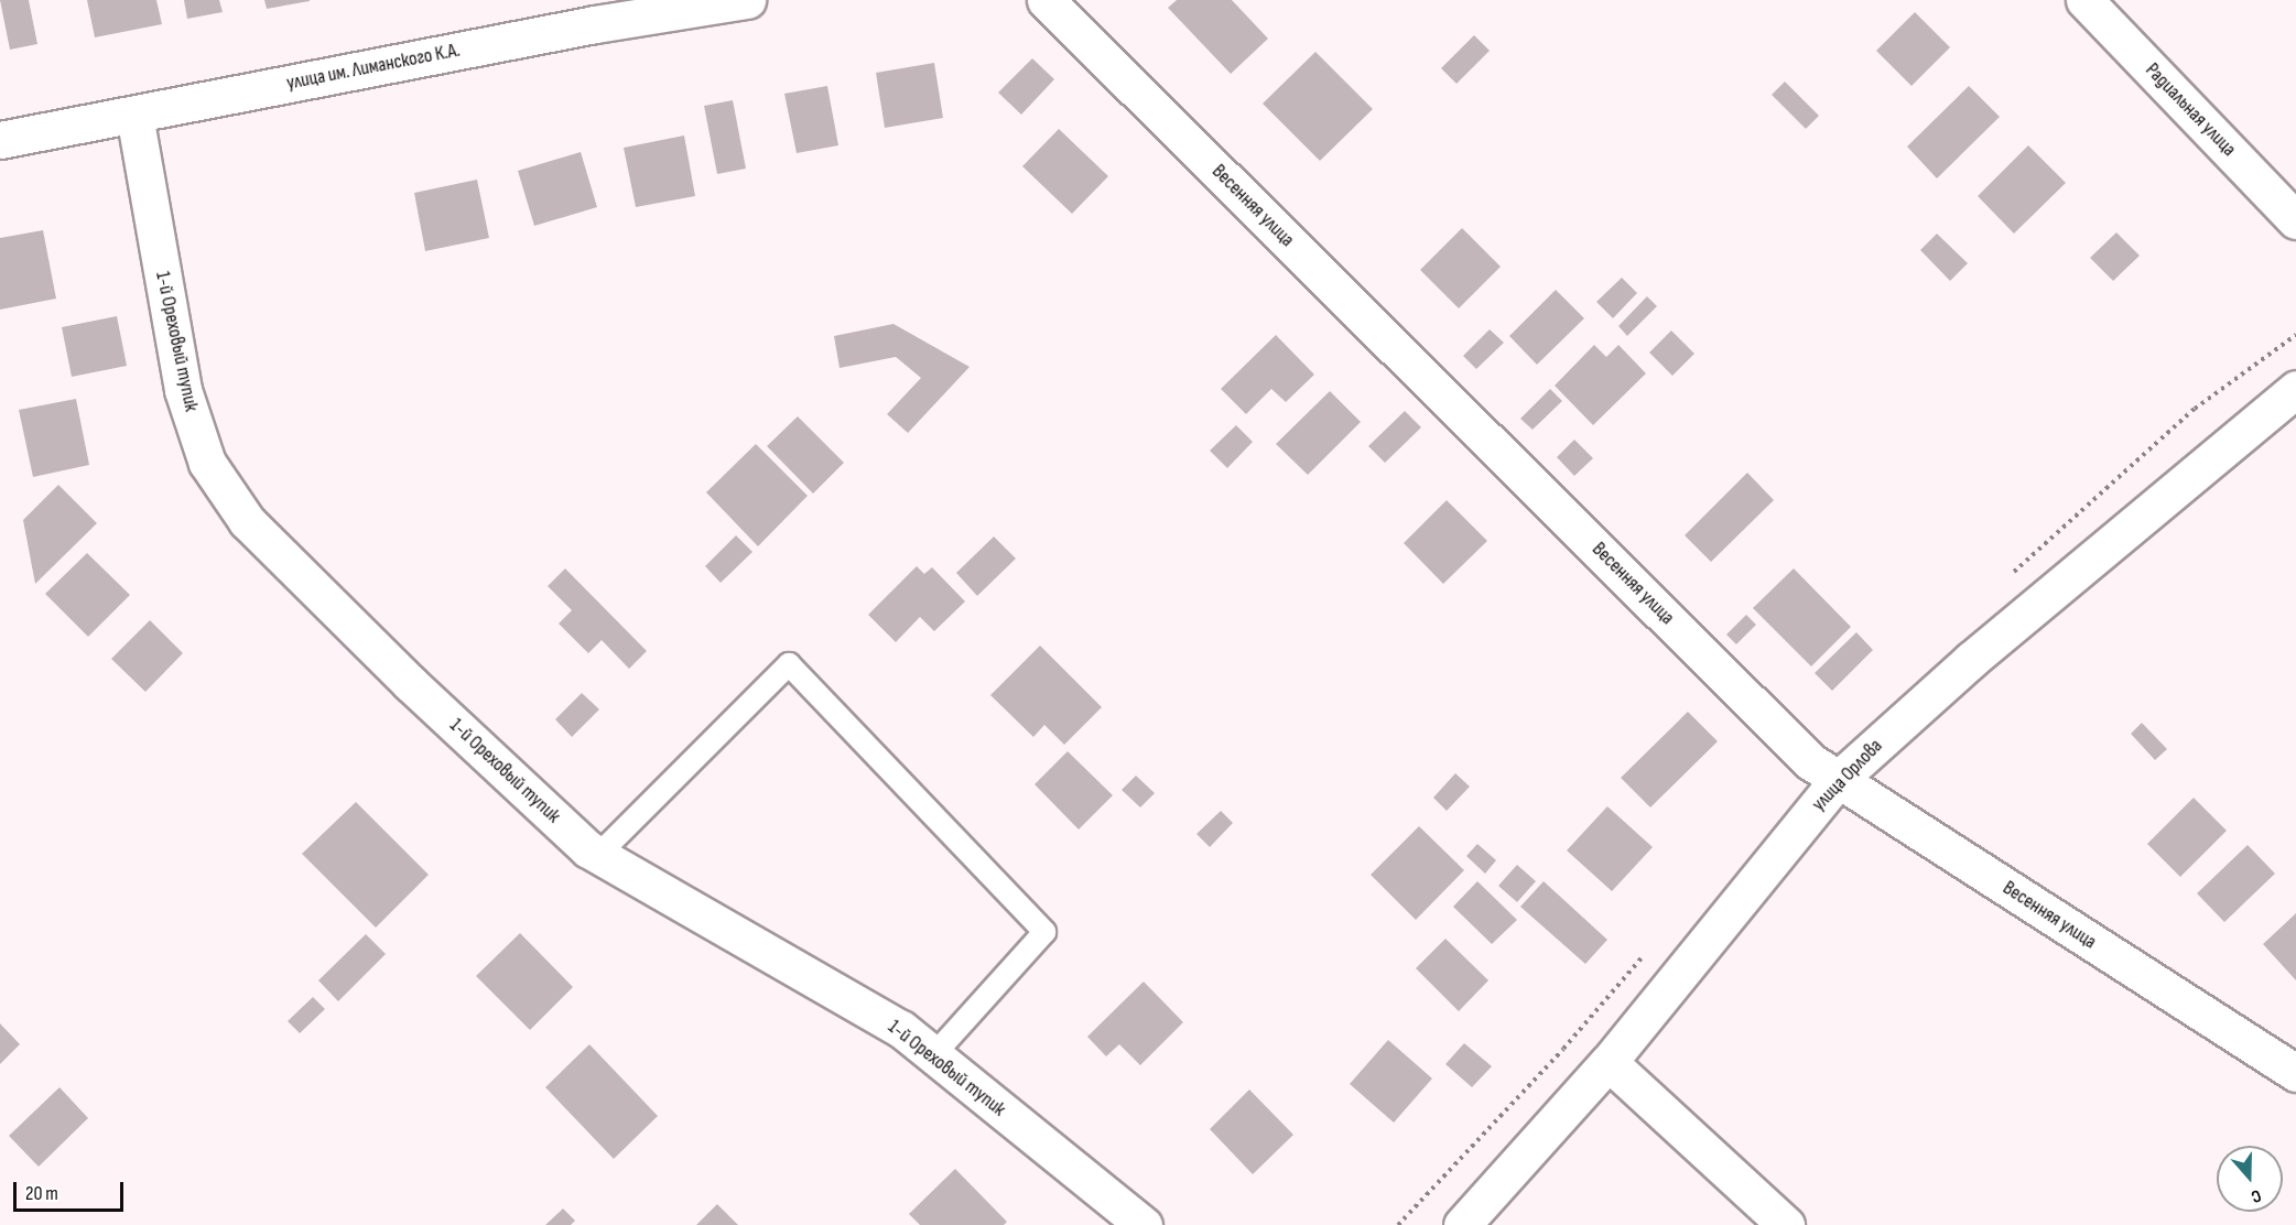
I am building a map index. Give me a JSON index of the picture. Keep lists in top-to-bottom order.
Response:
{
  "streets": {
    "street": [
      "улица им. Лиманского К.А.",
      "Радиальная улица",
      "Весенняя улица",
      "1-й Ореховый тупик",
      "улица Орлова"
    ]
  },
  "crossings": [
    ["улица им. Лиманского К.А.", "1-й Ореховый тупик"],
    ["Весенняя улица", "улица Орлова"]
  ],
  "scale_bar": "20 m",
  "north": "bottom"
}
